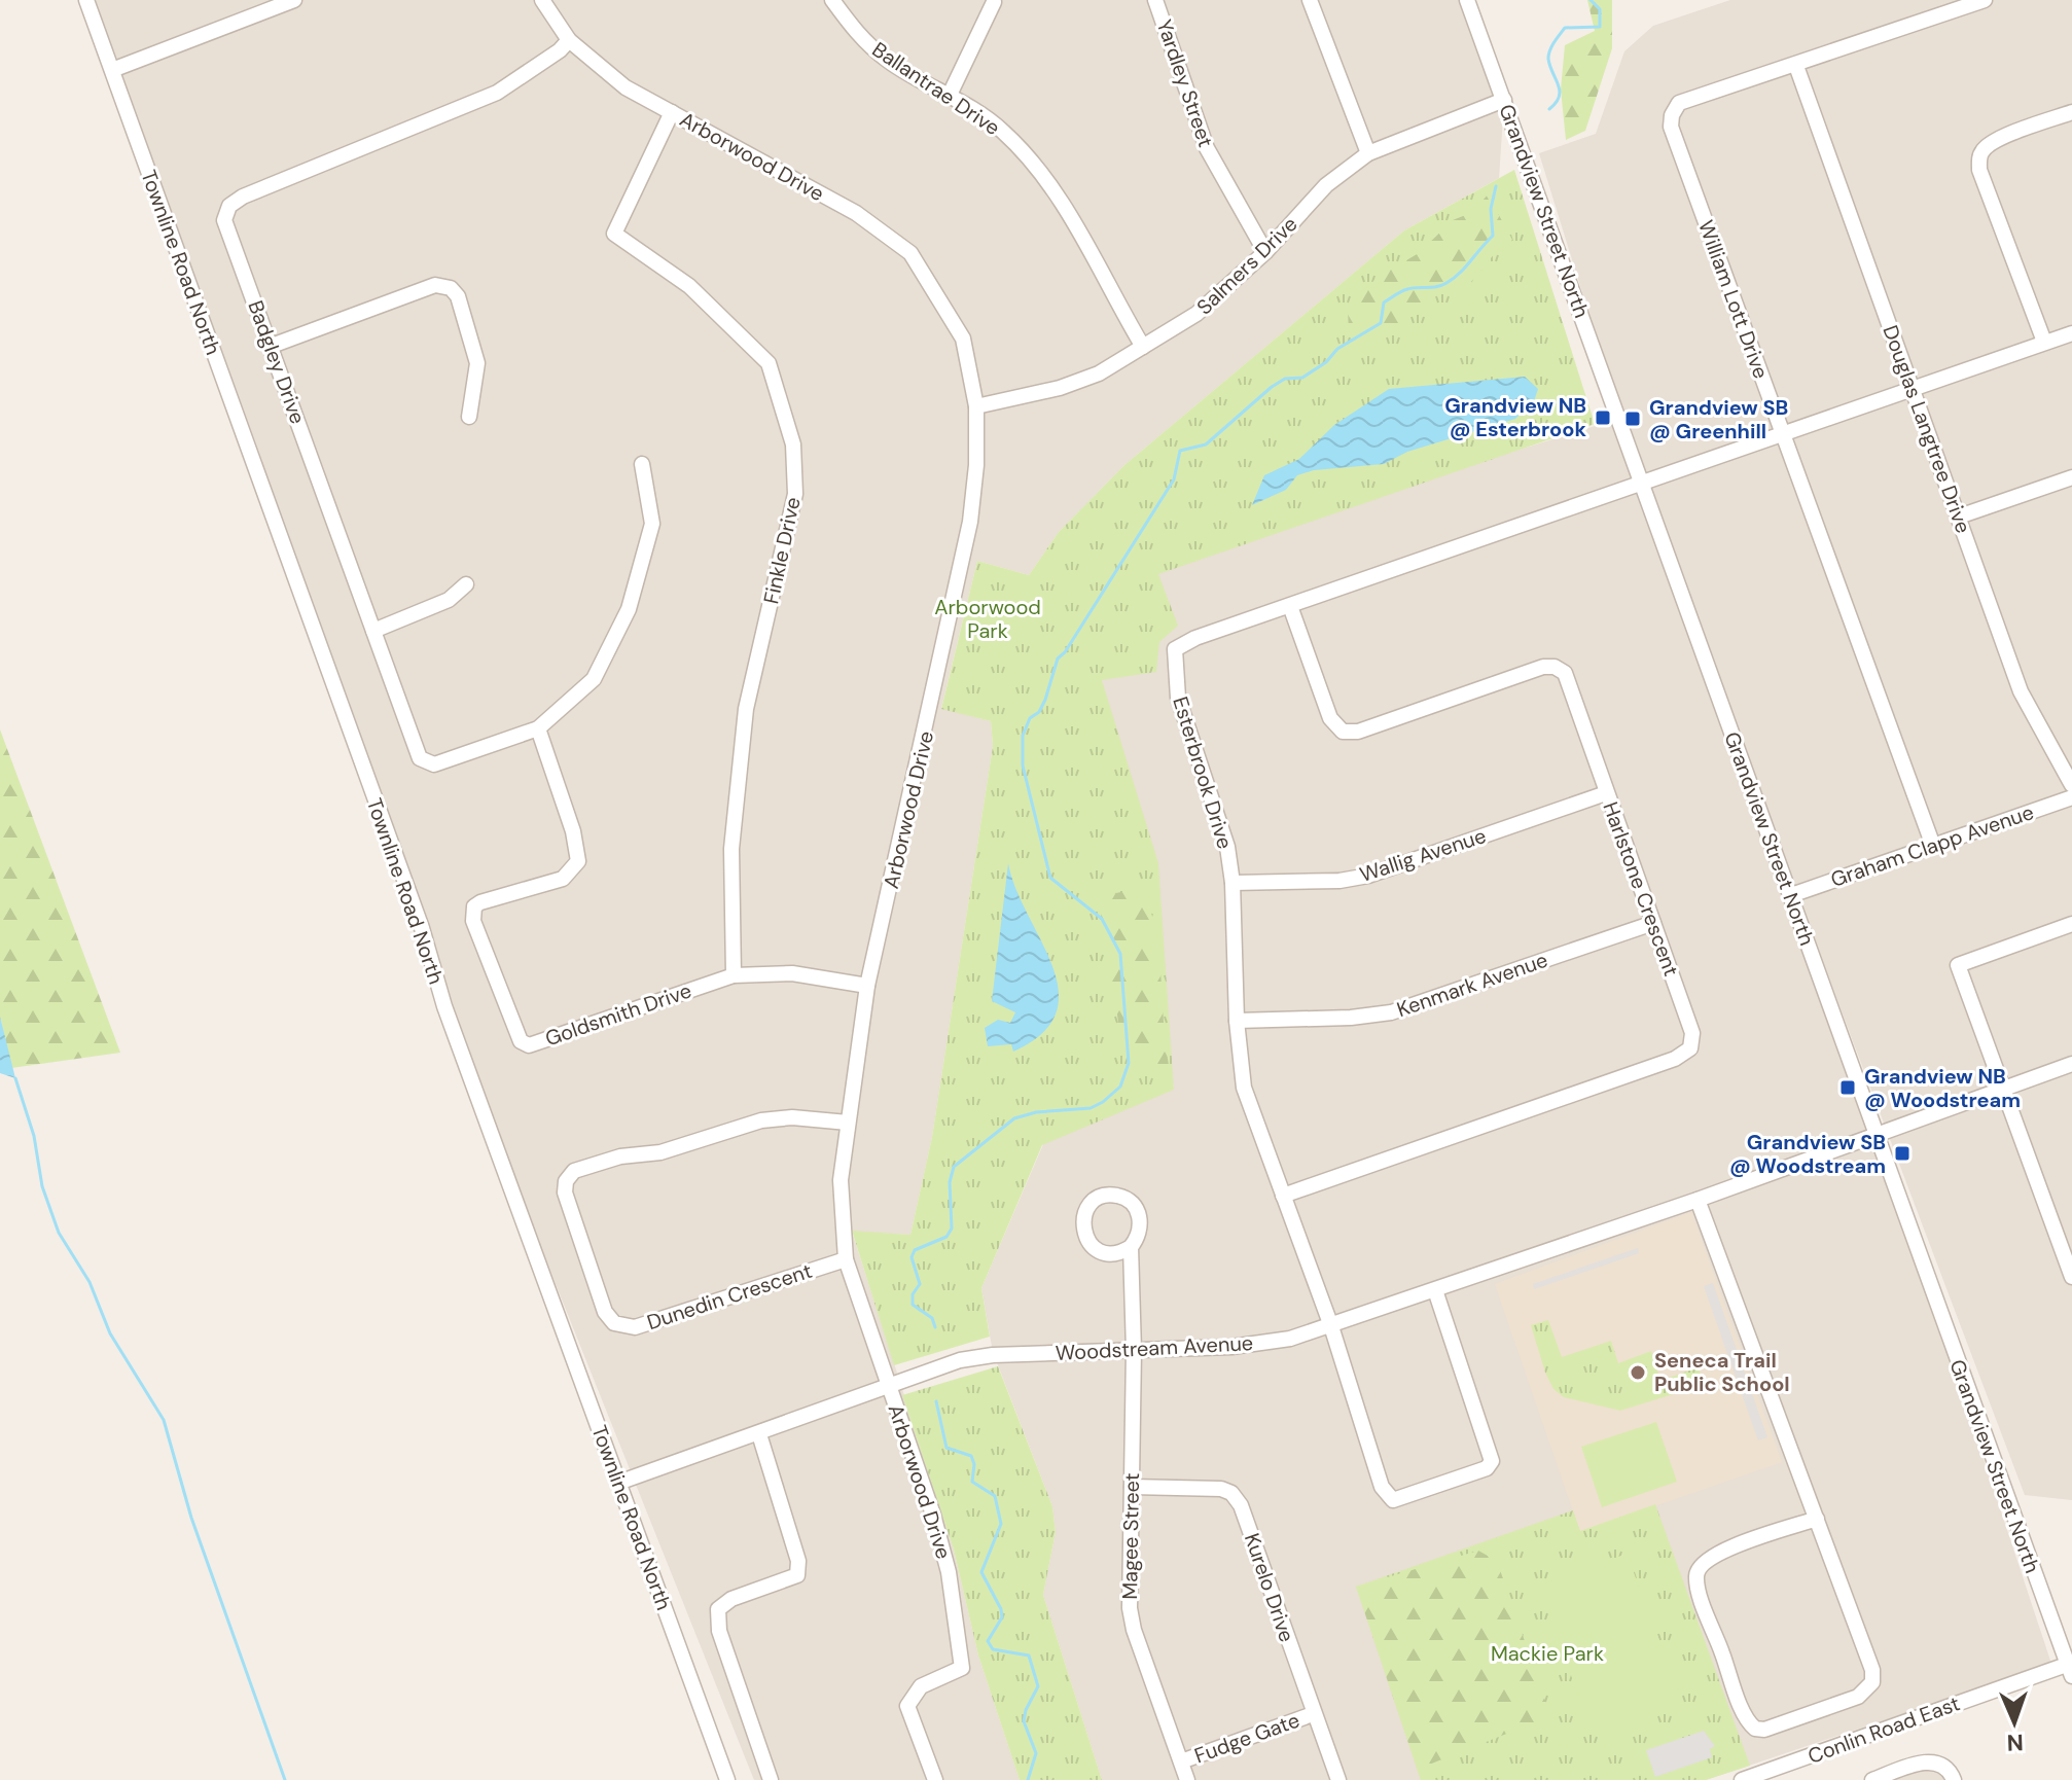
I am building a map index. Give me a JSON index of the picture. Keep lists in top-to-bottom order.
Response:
{
  "streets": {
    "street": [
      "Yardley Street",
      "Ballantrae Drive",
      "Arborwood Drive",
      "Grandview Street North",
      "Townline Road North",
      "Salmers Drive",
      "William Lott Drive",
      "Badgley Drive",
      "Douglas Langtree Drive",
      "Finkle Drive",
      "Esterbrook Drive",
      "Graham Clapp Avenue",
      "Wallig Avenue",
      "Harlstone Crescent",
      "Kenmark Avenue",
      "Goldsmith Drive",
      "Dunedin Crescent",
      "Woodstream Avenue",
      "Magee Street",
      "Kurelo Drive",
      "Conlin Road East",
      "Fudge Gate"
    ]
  },
  "crossings": [
    ["Yardley Street", "Salmers Drive"],
    ["Ballantrae Drive", "Salmers Drive"],
    ["Arborwood Drive", "Salmers Drive"],
    ["Arborwood Drive", "Badgley Drive"],
    ["Arborwood Drive", "Finkle Drive"],
    ["Arborwood Drive", "Goldsmith Drive"],
    ["Arborwood Drive", "Dunedin Crescent"],
    ["Arborwood Drive", "Woodstream Avenue"],
    ["Grandview Street North", "Salmers Drive"],
    ["Grandview Street North", "Esterbrook Drive"],
    ["Grandview Street North", "Graham Clapp Avenue"],
    ["Grandview Street North", "Woodstream Avenue"],
    ["Grandview Street North", "Conlin Road East"],
    ["Townline Road North", "Woodstream Avenue"],
    ["William Lott Drive", "Douglas Langtree Drive"],
    ["William Lott Drive", "Esterbrook Drive"],
    ["William Lott Drive", "Graham Clapp Avenue"],
    ["Badgley Drive", "Goldsmith Drive"],
    ["Douglas Langtree Drive", "Esterbrook Drive"],
    ["Finkle Drive", "Goldsmith Drive"],
    ["Esterbrook Drive", "Wallig Avenue"],
    ["Esterbrook Drive", "Harlstone Crescent"],
    ["Esterbrook Drive", "Kenmark Avenue"],
    ["Esterbrook Drive", "Woodstream Avenue"],
    ["Wallig Avenue", "Harlstone Crescent"],
    ["Harlstone Crescent", "Kenmark Avenue"],
    ["Woodstream Avenue", "Magee Street"],
    ["Magee Street", "Kurelo Drive"],
    ["Magee Street", "Fudge Gate"],
    ["Kurelo Drive", "Fudge Gate"]
  ],
  "parks": ["Arborwood Park", "Mackie Park"],
  "places": {
    "transit": [
      "Grandview NB @ Esterbrook",
      "Grandview SB @ Greenhill",
      "Grandview NB @ Woodstream",
      "Grandview SB @ Woodstream"
    ],
    "other": ["Seneca Trail Public School"]
  },
  "north": "bottom"
}
